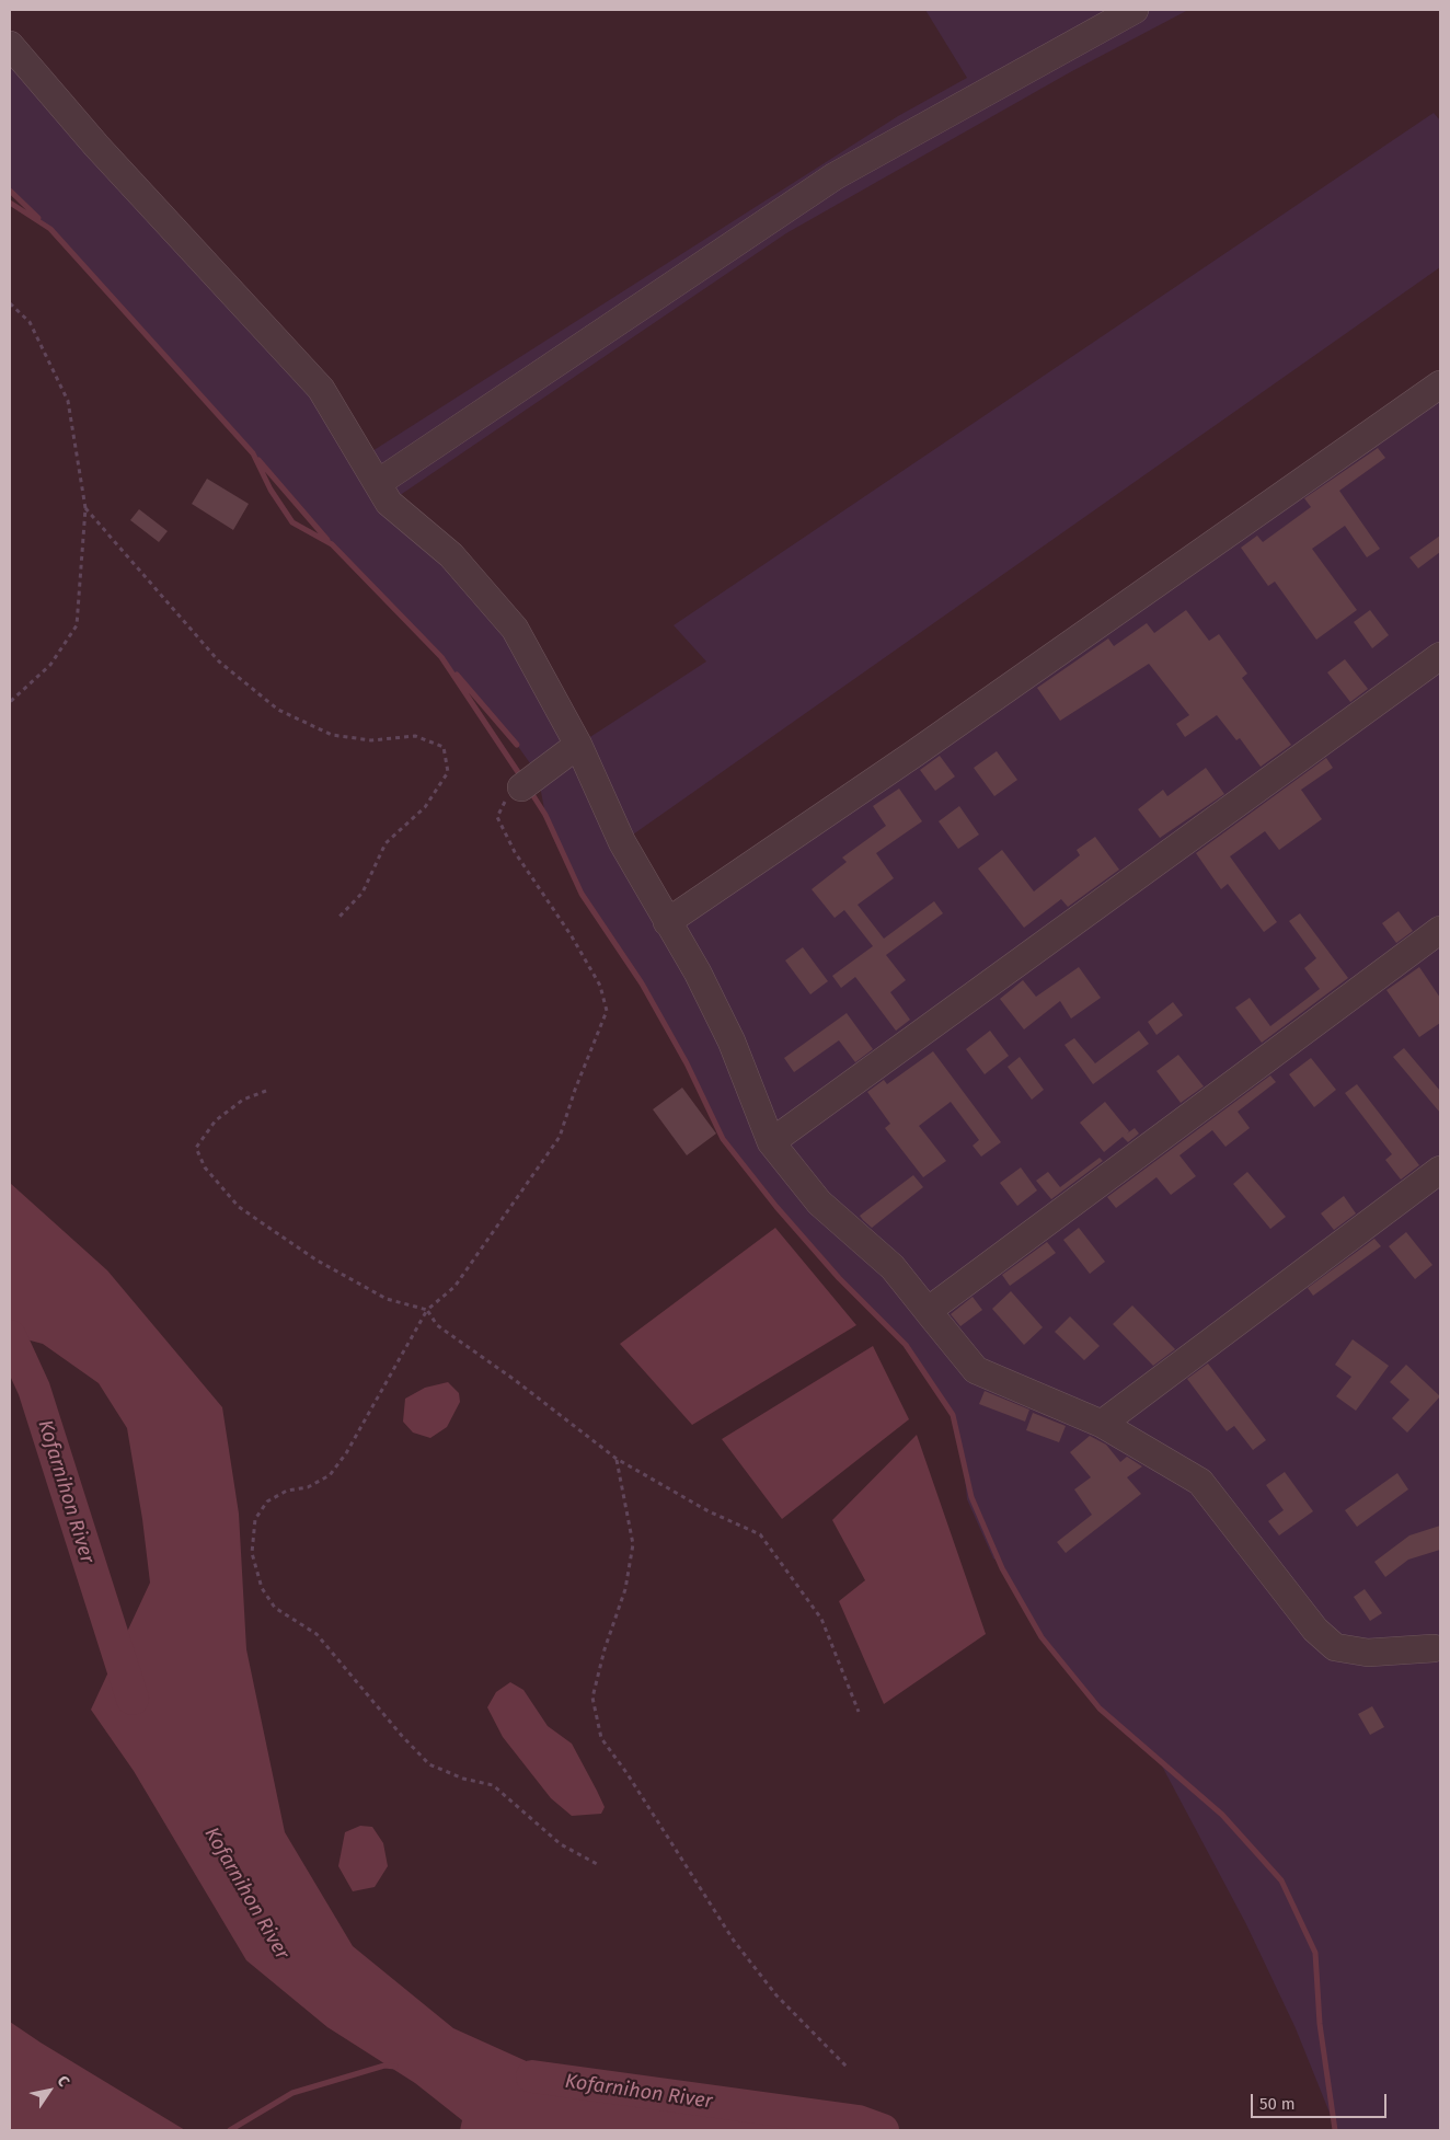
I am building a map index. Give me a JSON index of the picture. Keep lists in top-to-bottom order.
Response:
{
  "water": ["Kofarnihon River"],
  "scale_bar": "50 m",
  "north": "top right"
}
